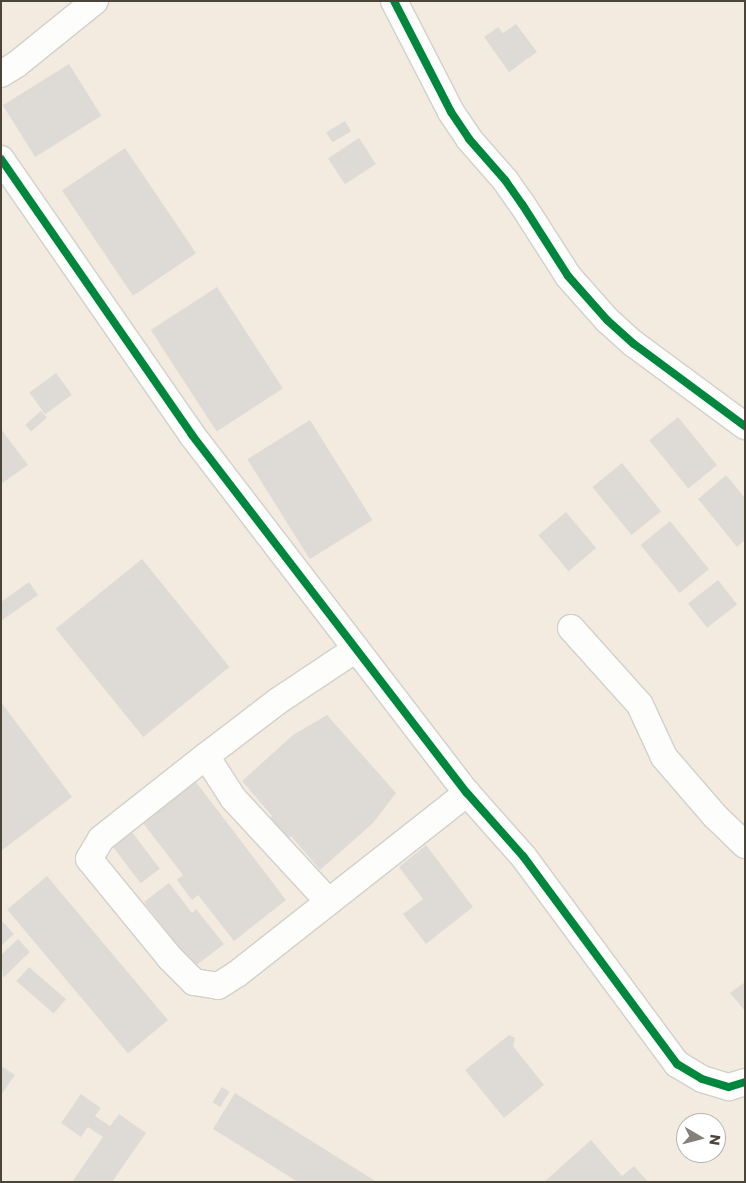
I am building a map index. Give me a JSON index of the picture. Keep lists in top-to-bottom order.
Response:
{
  "north": "right"
}
